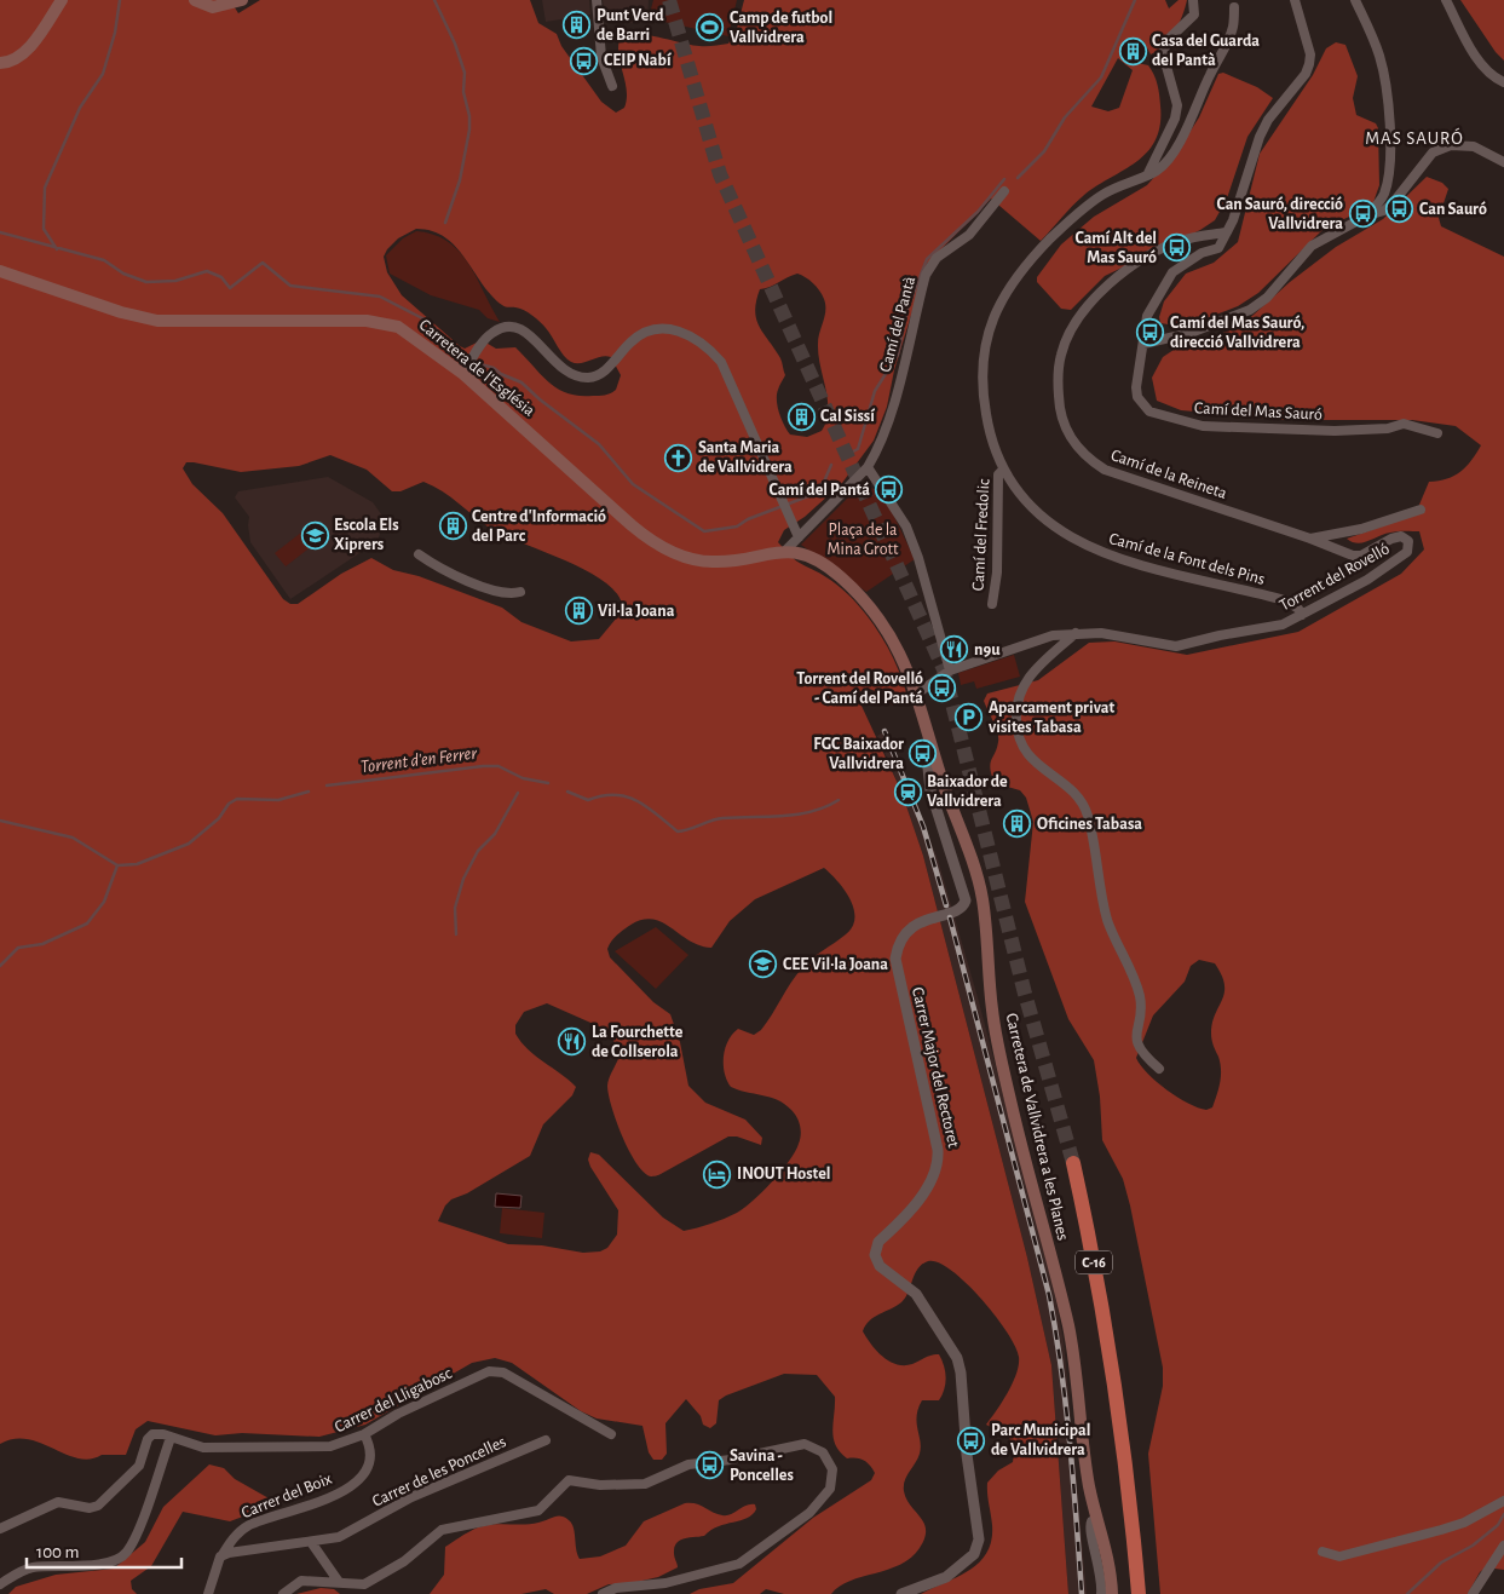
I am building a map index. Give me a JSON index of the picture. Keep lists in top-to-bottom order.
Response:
{
  "streets": {
    "highway": ["C-16"],
    "main road": ["Carretera de l'Església", "Carretera de Vallvidrera a les Planes"],
    "street": [
      "Camí del Pantà",
      "Camí del Mas Sauró",
      "Camí de la Reineta",
      "Camí del Fredolic",
      "Camí de la Font dels Pins",
      "Torrent del Rovelló",
      "Carrer Major del Rectoret",
      "Carrer del Lligabosc",
      "Carrer de les Poncelles",
      "Carrer del Boix"
    ]
  },
  "crossings": [
    ["Carretera de l'Església", "Carretera de Vallvidrera a les Planes"],
    ["Camí del Mas Sauró", "Camí de la Reineta"],
    ["Camí de la Reineta", "Torrent del Rovelló"],
    ["Camí del Fredolic", "Camí de la Font dels Pins"],
    ["Camí de la Font dels Pins", "Torrent del Rovelló"],
    ["Torrent del Rovelló", "Carretera de Vallvidrera a les Planes"],
    ["Carrer Major del Rectoret", "Carretera de Vallvidrera a les Planes"],
    ["Carrer del Lligabosc", "Carrer del Boix"],
    ["Carrer de les Poncelles", "Carrer del Boix"]
  ],
  "districts": ["MAS SAURÓ"],
  "water": ["Torrent d'en Ferrer"],
  "parks": ["Plaça de la Mina Grott"],
  "places": {
    "building": [
      "Punt Verd de Barri",
      "Casa del Guarda del Pantà",
      "Cal Sissí",
      "Centre d'Informació del Parc",
      "Vil·la Joana",
      "Oficines Tabasa"
    ],
    "sports": ["Camp de futbol Vallvidrera"],
    "bus stop": [
      "CEIP Nabí",
      "Can Sauró",
      "Can Sauró, direcció Vallvidrera",
      "Camí Alt del Mas Sauró",
      "Camí del Mas Sauró, direcció Vallvidrera",
      "Camí del Pantá",
      "Torrent del Rovelló - Camí del Pantá",
      "FGC Baixador Vallvidrera",
      "Parc Municipal de Vallvidrera",
      "Savina - Poncelles"
    ],
    "church": ["Santa Maria de Vallvidrera"],
    "school or university": ["Escola Els Xiprers", "CEE Vil·la Joana"],
    "restaurant": ["n9u", "La Fourchette de Collserola"],
    "parking": ["Aparcament privat visites Tabasa"],
    "station": ["Baixador de Vallvidrera"],
    "hotel": ["INOUT Hostel"]
  },
  "scale_bar": "100 m"
}
